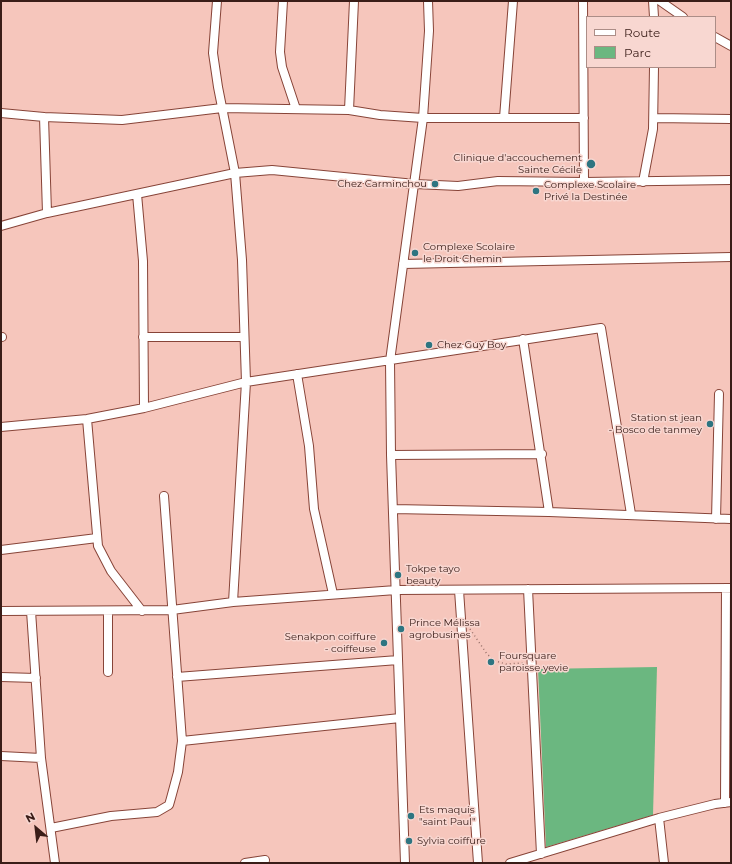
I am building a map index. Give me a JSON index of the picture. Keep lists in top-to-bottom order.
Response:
{
  "places": [
    "Clinique d'accouchement Sainte Cécile",
    "Chez Carminchou",
    "Complexe Scolaire Privé la Destinée",
    "Complexe Scolaire le Droit Chemin",
    "Chez Guy Boy",
    "Station st jean - Bosco de tanmey",
    "Tokpe tayo beauty",
    "Prince Mélissa agrobusines",
    "Senakpon coiffure - coiffeuse",
    "Foursquare paroisse yevie",
    "Ets maquis \"saint Paul\"",
    "Sylvia coiffure"
  ],
  "legend": ["Route", "Parc"],
  "north": "top left"
}
